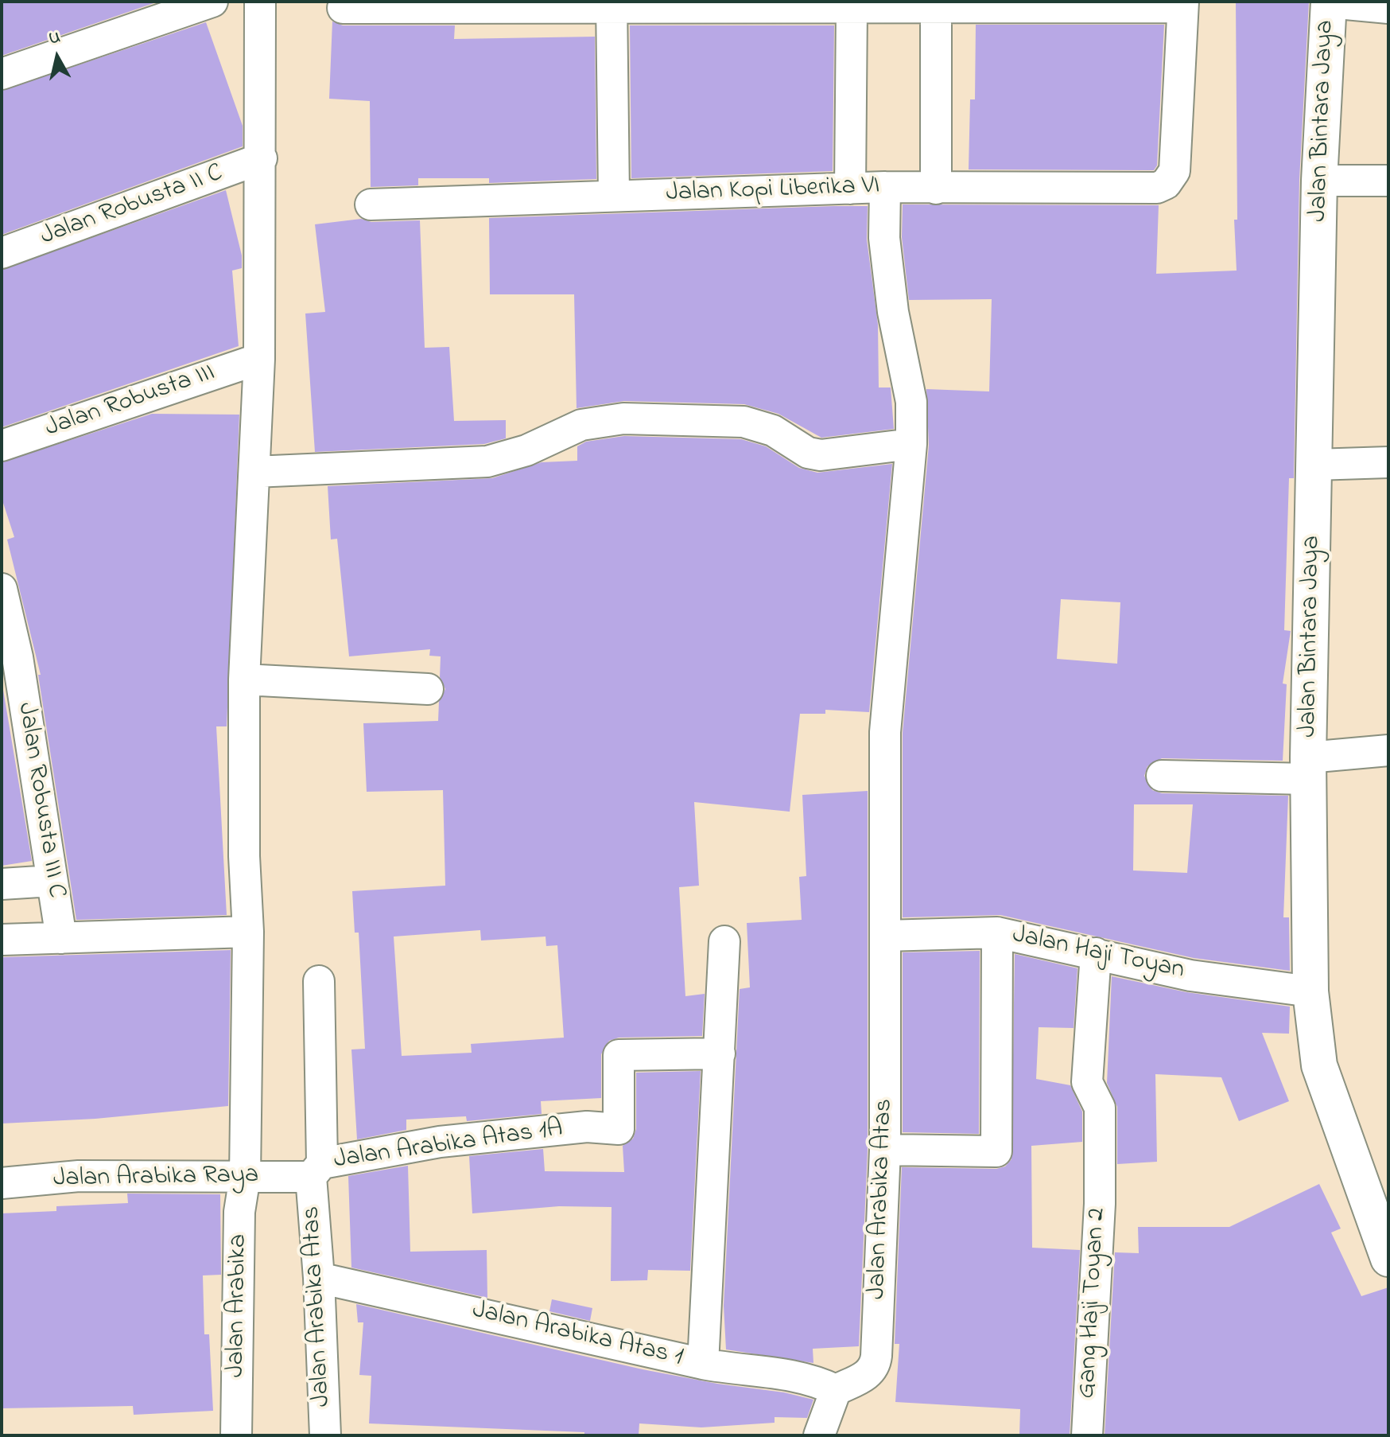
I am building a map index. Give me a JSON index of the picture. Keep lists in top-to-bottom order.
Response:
{
  "streets": {
    "street": [
      "Jalan Bintara Jaya",
      "Jalan Kopi Liberika VI",
      "Jalan Robusta II C",
      "Jalan Robusta III",
      "Jalan Robusta III C",
      "Jalan Haji Toyan",
      "Jalan Arabika Atas 1A",
      "Jalan Arabika Raya",
      "Jalan Arabika Atas",
      "Gang Haji Toyan 2",
      "Jalan Arabika",
      "Jalan Arabika Atas 1"
    ]
  },
  "crossings": [
    ["Jalan Bintara Jaya", "Jalan Haji Toyan"],
    ["Jalan Kopi Liberika VI", "Jalan Arabika Atas"],
    ["Jalan Robusta II C", "Jalan Arabika"],
    ["Jalan Robusta III", "Jalan Arabika"],
    ["Jalan Haji Toyan", "Jalan Arabika Atas"],
    ["Jalan Haji Toyan", "Gang Haji Toyan 2"],
    ["Jalan Arabika Atas 1A", "Jalan Arabika Raya"],
    ["Jalan Arabika Atas 1A", "Jalan Arabika Atas"],
    ["Jalan Arabika Raya", "Jalan Arabika Atas"],
    ["Jalan Arabika Raya", "Jalan Arabika"],
    ["Jalan Arabika Atas", "Jalan Arabika Atas 1"]
  ],
  "north": "top"
}
